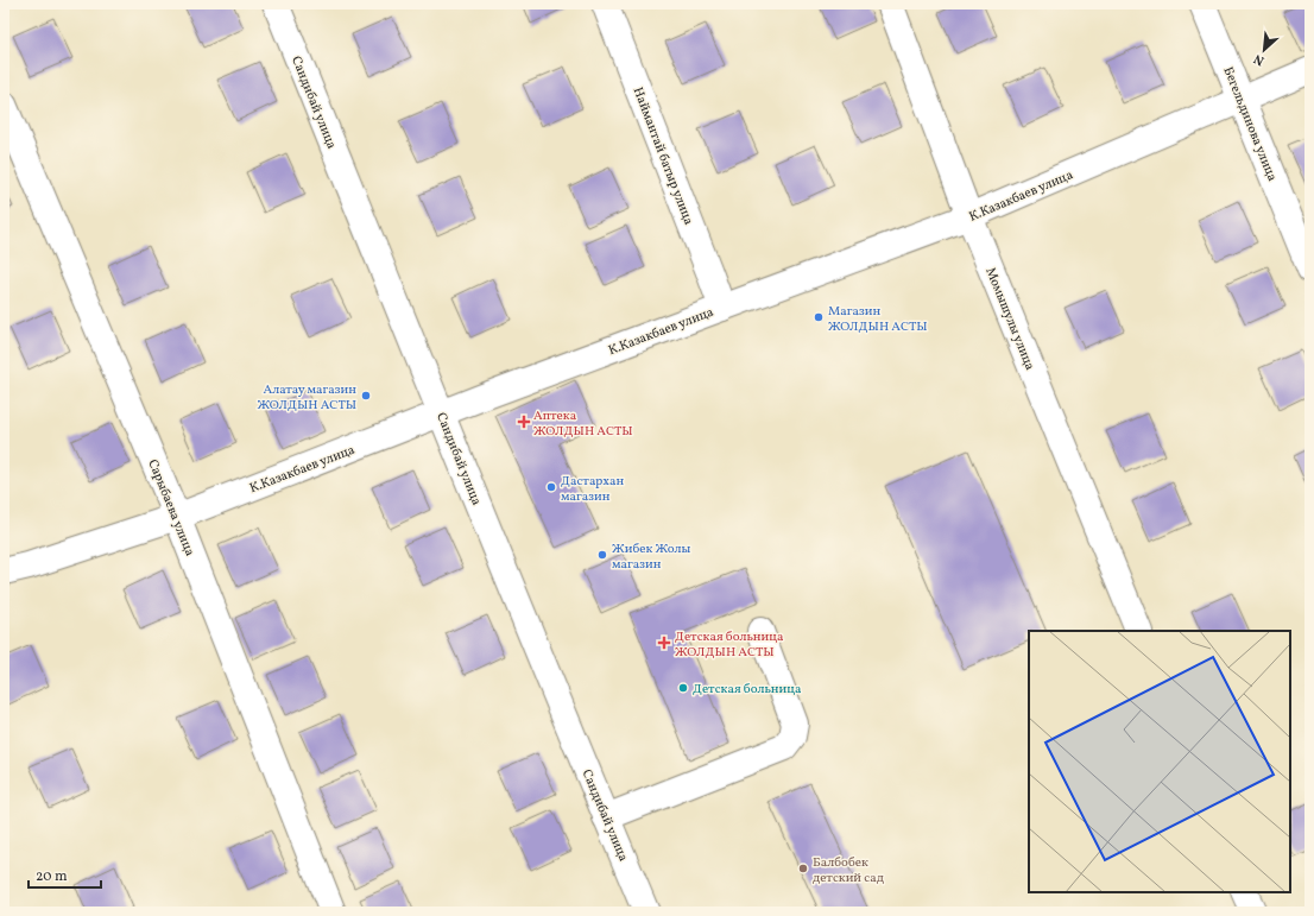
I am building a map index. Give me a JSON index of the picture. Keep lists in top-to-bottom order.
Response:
{
  "streets": {
    "street": [
      "Сандибай улица",
      "Бегельдинова улица",
      "Наймантай батыр улица",
      "К.Казакбаев улица",
      "Момышулы улица",
      "Сарыбаева улица"
    ]
  },
  "crossings": [
    ["Сандибай улица", "К.Казакбаев улица"],
    ["Бегельдинова улица", "К.Казакбаев улица"],
    ["Наймантай батыр улица", "К.Казакбаев улица"],
    ["К.Казакбаев улица", "Момышулы улица"],
    ["К.Казакбаев улица", "Сарыбаева улица"]
  ],
  "places": {
    "other": [
      "Магазин ЖОЛДЫН АСТЫ",
      "Алатау магазин ЖОЛДЫН АСТЫ",
      "Дастархан магазин",
      "Жибек Жолы магазин",
      "Детская больница",
      "Балбобек детский сад"
    ],
    "health": ["Аптека ЖОЛДЫН АСТЫ", "Детская больница ЖОЛДЫН АСТЫ"]
  },
  "scale_bar": "20 m",
  "north": "bottom left"
}
